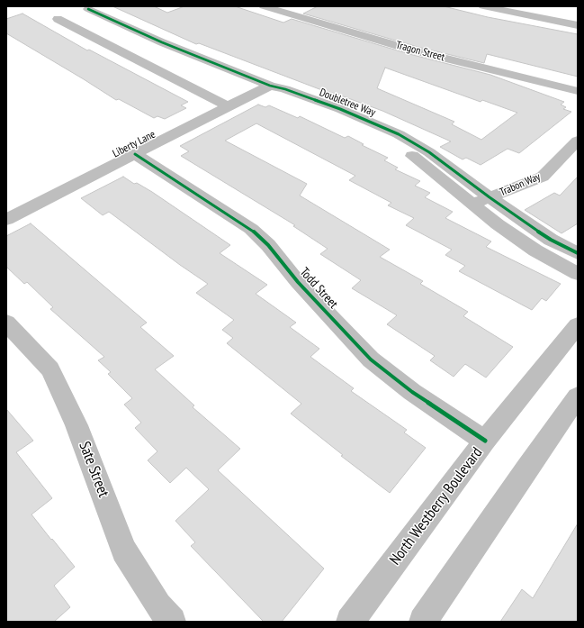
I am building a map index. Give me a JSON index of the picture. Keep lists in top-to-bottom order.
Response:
{
  "streets": {
    "street": [
      "Tragon Street",
      "Doubletree Way",
      "Liberty Lane",
      "Trabon Way",
      "Todd Street",
      "Sate Street",
      "North Westberry Boulevard"
    ]
  },
  "crossings": [
    ["Doubletree Way", "Liberty Lane"],
    ["Doubletree Way", "Trabon Way"],
    ["Liberty Lane", "Todd Street"],
    ["Todd Street", "North Westberry Boulevard"]
  ]
}
